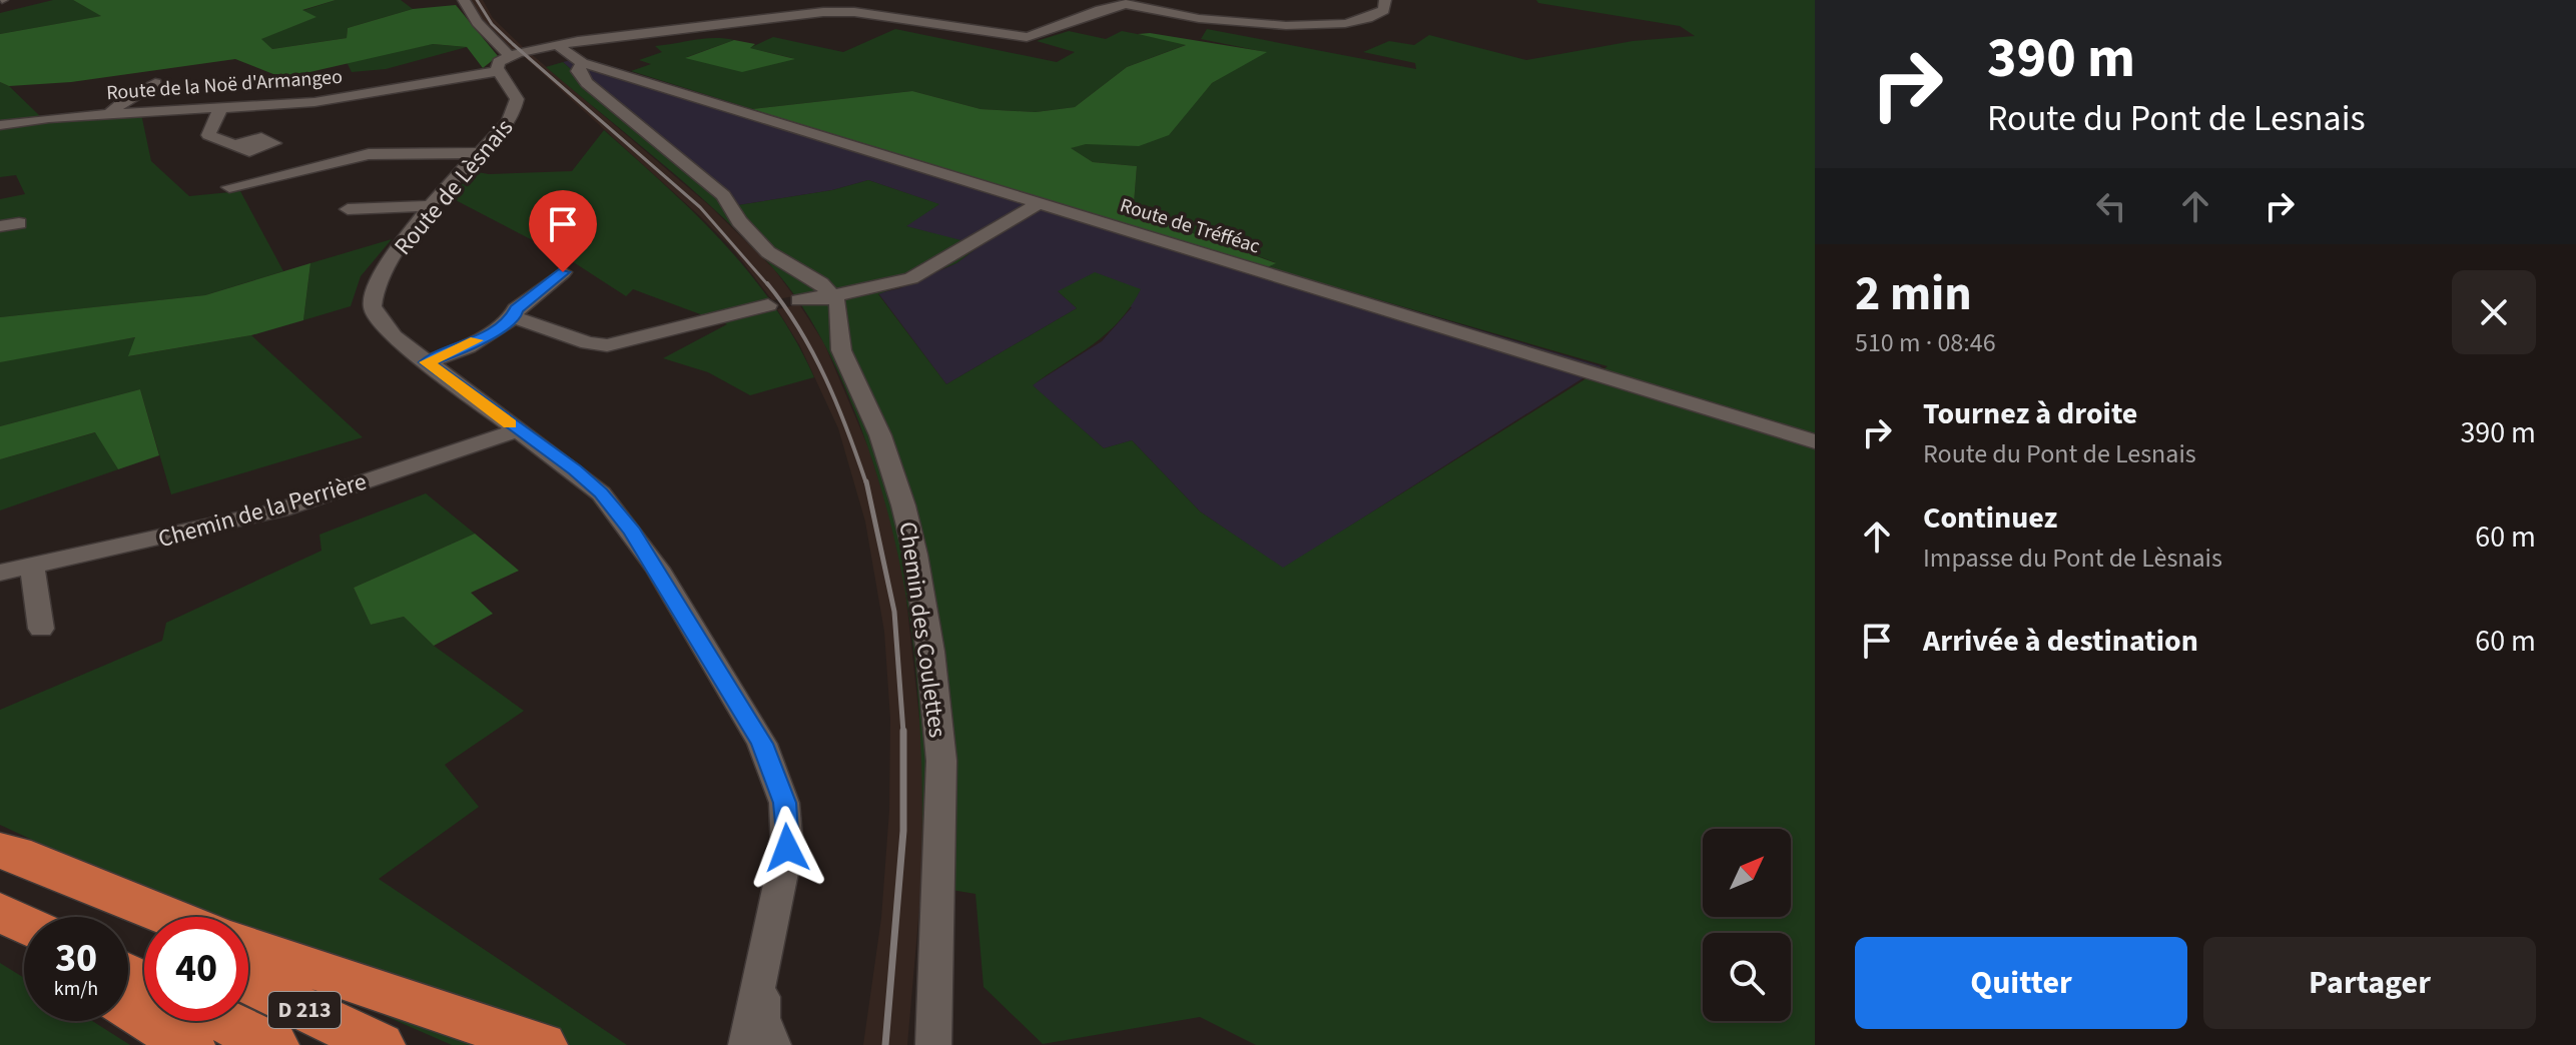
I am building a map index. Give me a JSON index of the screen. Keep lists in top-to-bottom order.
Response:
{
  "streets": {
    "highway": ["D 213"],
    "street": [
      "Route de la Noë d'Armangeo",
      "Route de Lèsnais",
      "Route de Tréfféac",
      "Chemin de la Perrière",
      "Chemin des Coulettes"
    ]
  },
  "crossings": [
    ["Route de la Noë d'Armangeo", "Route de Lèsnais"],
    ["Route de Lèsnais", "Chemin de la Perrière"]
  ],
  "north": "top right",
  "page": {
    "turn": ["390 m", "Route du Pont de Lesnais"],
    "heading": ["2 min", "510 m · 08:46"],
    "list": [
      {
        "name": "Tournez à droite",
        "note": "Route du Pont de Lesnais",
        "value": "390 m"
      },
      {
        "name": "Continuez",
        "note": "Impasse du Pont de Lèsnais",
        "value": "60 m"
      },
      {
        "name": "Arrivée à destination",
        "value": "60 m"
      }
    ],
    "speed": "30 km/h",
    "limit": "40",
    "buttons": ["Quitter", "Partager"]
  }
}
